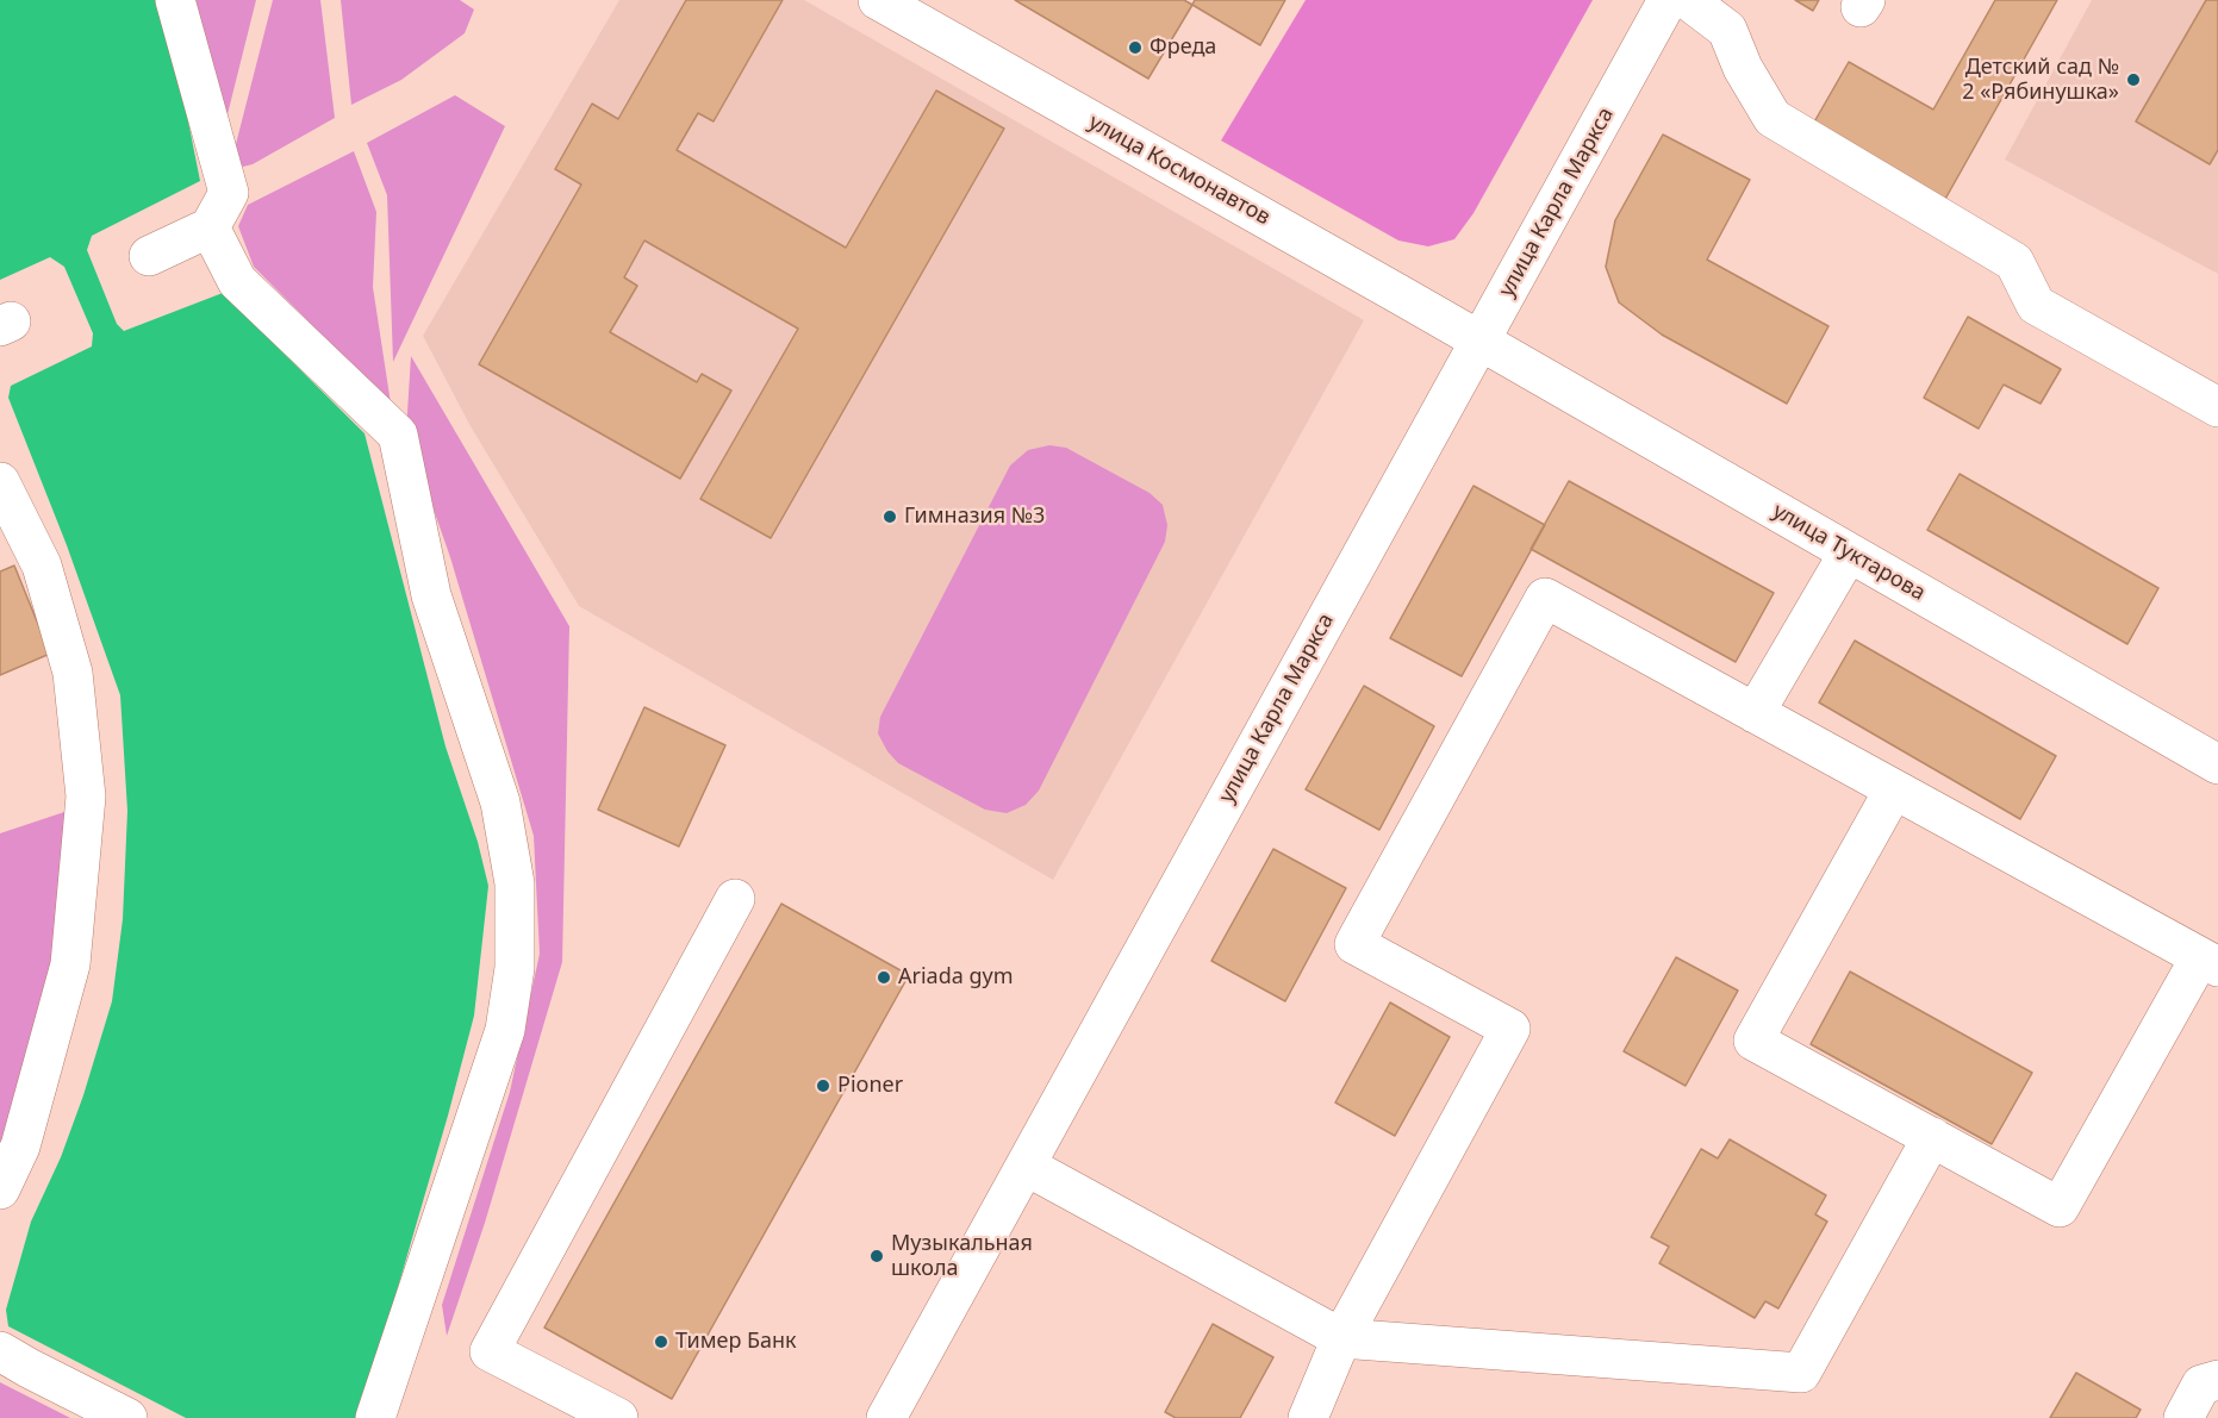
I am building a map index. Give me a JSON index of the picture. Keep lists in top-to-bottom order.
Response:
{
  "streets": {
    "street": ["улица Космонавтов", "улица Карла Маркса", "улица Туктарова"]
  },
  "crossings": [
    ["улица Космонавтов", "улица Карла Маркса"],
    ["улица Космонавтов", "улица Туктарова"],
    ["улица Карла Маркса", "улица Туктарова"]
  ],
  "places": [
    "Фреда",
    "Детский сад № 2 «Рябинушка»",
    "Гимназия №3",
    "Ariada gym",
    "Pioner",
    "Музыкальная школа",
    "Тимер Банк"
  ]
}
